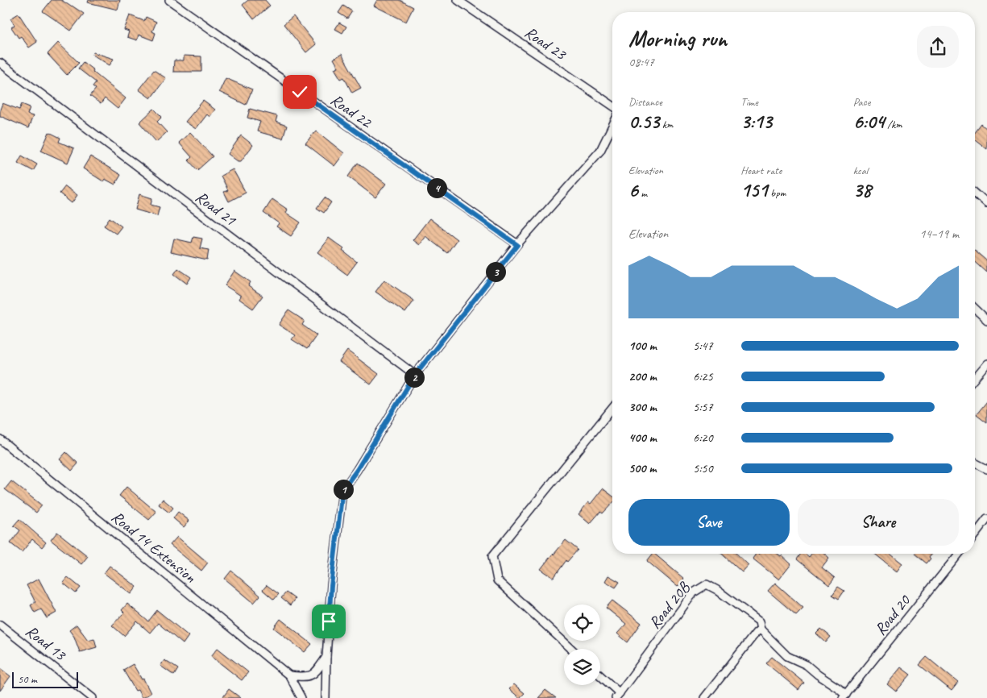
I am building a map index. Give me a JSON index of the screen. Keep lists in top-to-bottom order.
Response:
{
  "streets": {
    "street": [
      "Road 23",
      "Road 22",
      "Road 21",
      "Road 14 Extension",
      "Road 20B",
      "Road 20",
      "Road 13"
    ]
  },
  "scale_bar": "50 m",
  "page": {
    "heading": ["Morning run", "08:47"],
    "stats": [
      ["Distance", "0.53 km"],
      ["Time", "3:13"],
      ["Pace", "6:04 /km"],
      ["Elevation", "6 m"],
      ["Heart rate", "151 bpm"],
      ["kcal", "38"]
    ],
    "pins": [
      "4",
      "3",
      "2",
      "1"
    ],
    "chart": ["Elevation", "14–19 m"],
    "list": [
      {
        "name": "100 m",
        "note": "5:47"
      },
      {
        "name": "200 m",
        "note": "6:25"
      },
      {
        "name": "300 m",
        "note": "5:57"
      },
      {
        "name": "400 m",
        "note": "6:20"
      },
      {
        "name": "500 m",
        "note": "5:50"
      }
    ],
    "buttons": ["Save", "Share"],
    "scale": "50 m"
  }
}
